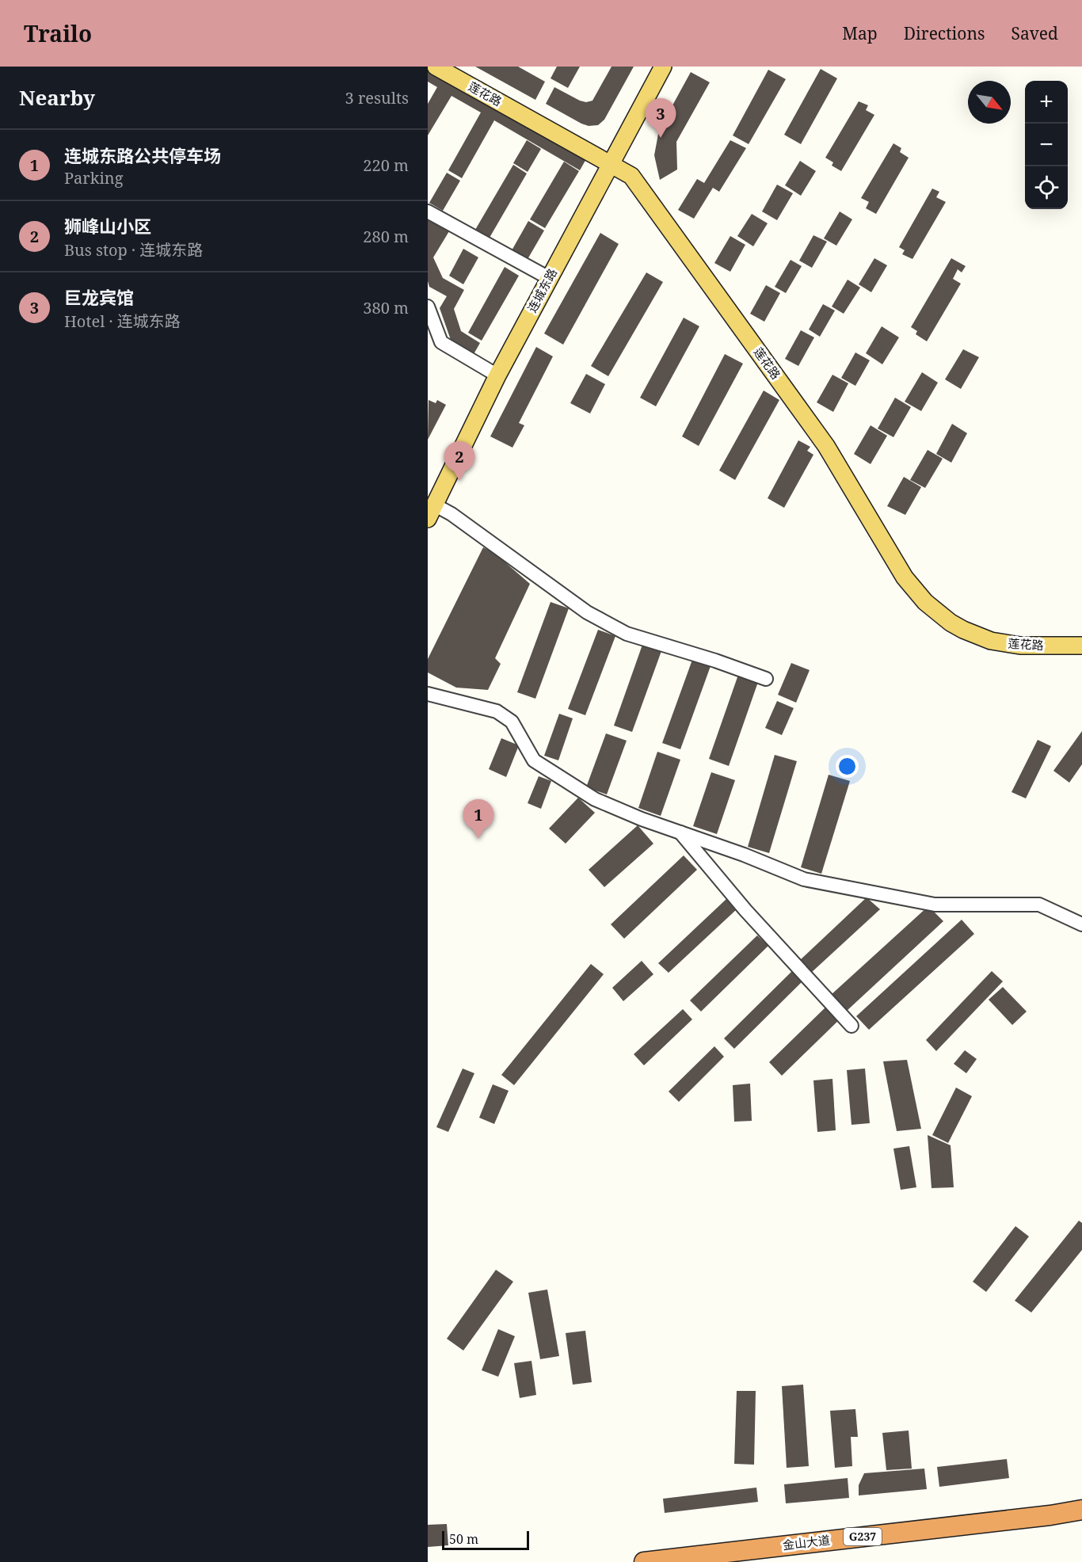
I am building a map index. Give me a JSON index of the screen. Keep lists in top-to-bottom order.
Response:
{
  "streets": {
    "highway": ["G237", "金山大道"],
    "main road": ["莲花路", "连城东路"]
  },
  "crossings": [
    ["莲花路", "连城东路"]
  ],
  "scale_bar": "50 m",
  "north": "bottom right",
  "page": {
    "header": "Trailo",
    "nav": ["Map", "Directions", "Saved"],
    "heading": ["Nearby", "3 results"],
    "map_buttons": ["+", "−"],
    "pins": ["3", "2", "1"],
    "list": [
      {
        "mark": "1",
        "name": "连城东路公共停车场",
        "note": "Parking",
        "value": "220 m"
      },
      {
        "mark": "2",
        "name": "狮峰山小区",
        "note": "Bus stop · 连城东路",
        "value": "280 m"
      },
      {
        "mark": "3",
        "name": "巨龙宾馆",
        "note": "Hotel · 连城东路",
        "value": "380 m"
      }
    ],
    "scale": "50 m"
  }
}
